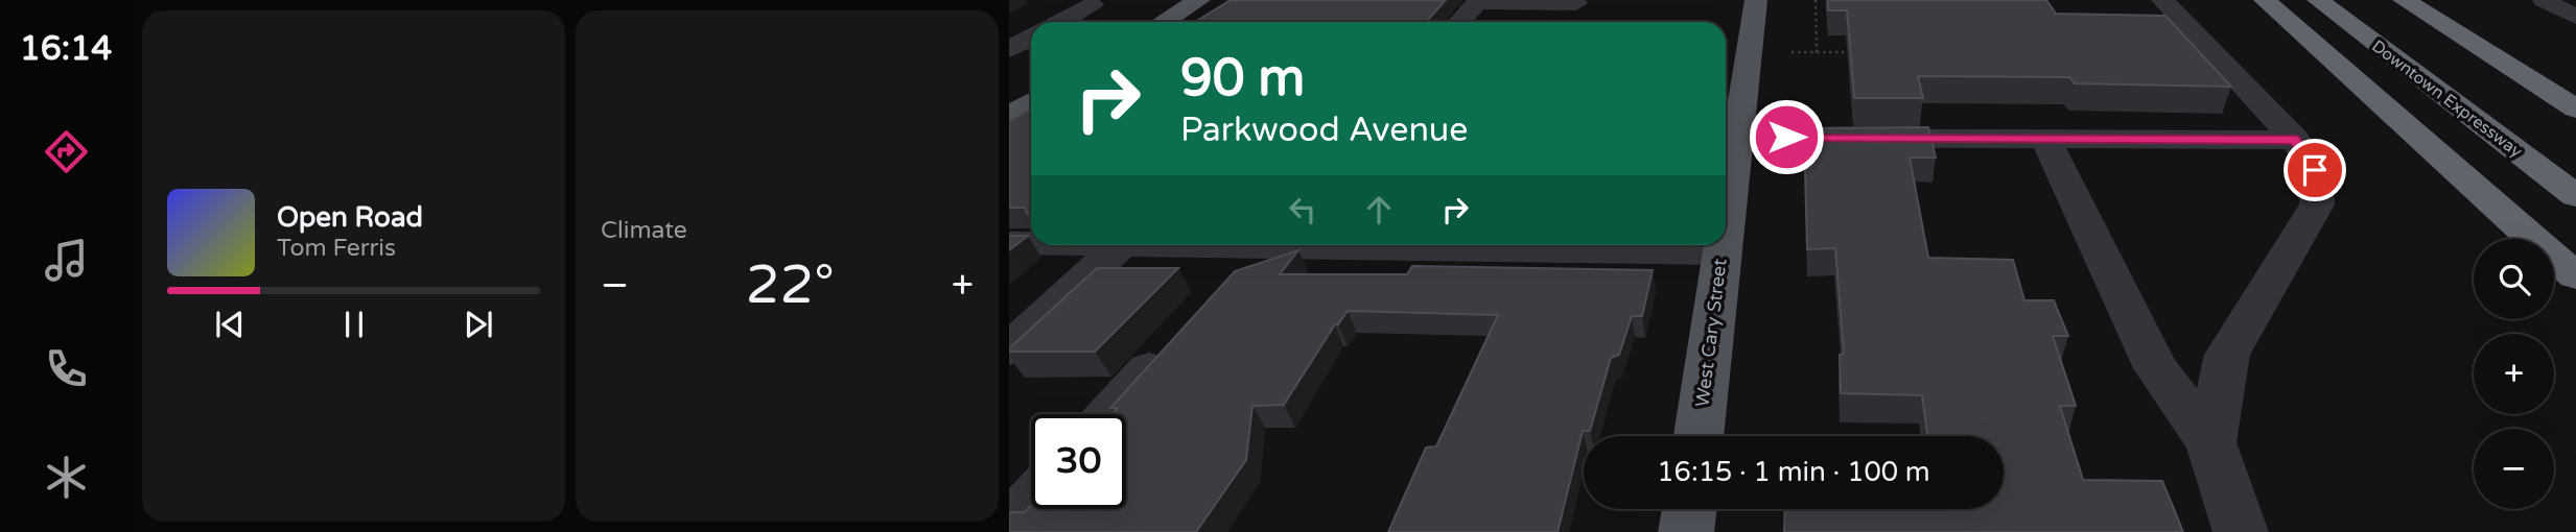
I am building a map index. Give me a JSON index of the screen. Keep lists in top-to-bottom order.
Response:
{
  "streets": {
    "highway": ["Downtown Expressway"],
    "main road": ["West Cary Street"]
  },
  "page": {
    "tabs": "16:14",
    "tile": "Climate",
    "turn": ["90 m", "Parkwood Avenue"],
    "song": ["Open Road", "Tom Ferris"],
    "map_buttons": ["+", "−"],
    "heat": ["−", "22°", "+"],
    "limit": "30",
    "trip": "16:15 · 1 min · 100 m"
  }
}
